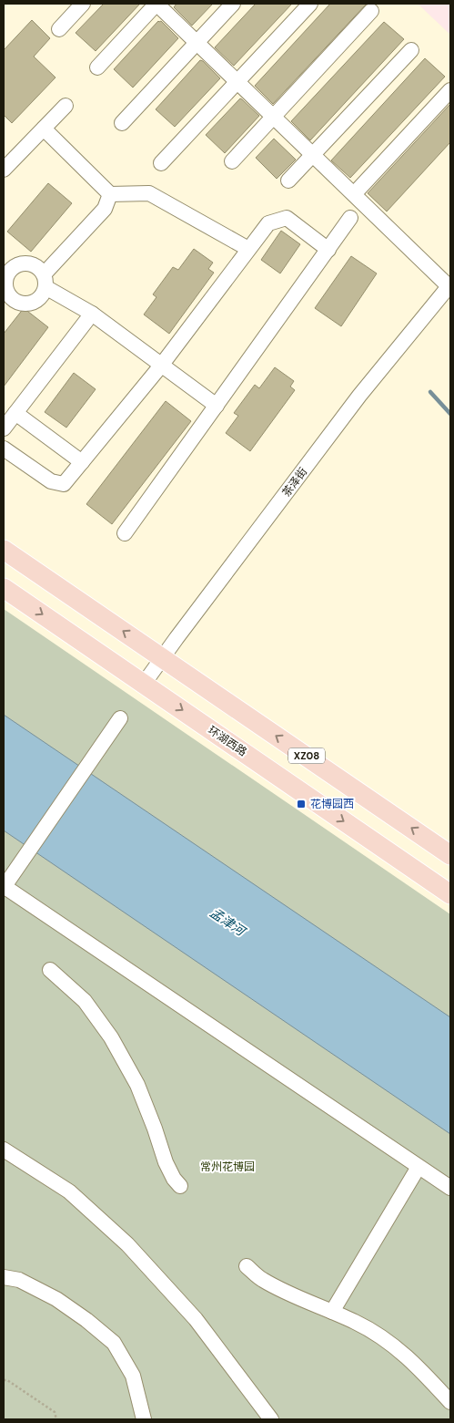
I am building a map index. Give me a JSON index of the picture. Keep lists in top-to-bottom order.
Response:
{
  "streets": {
    "main road": ["环湖西路", "XZ08"],
    "street": ["茶泽街"]
  },
  "crossings": [
    ["茶泽街", "环湖西路"],
    ["茶泽街", "XZ08"]
  ],
  "water": ["孟津河"],
  "parks": ["常州花博园"],
  "places": {
    "transit": ["花博园西"]
  }
}
